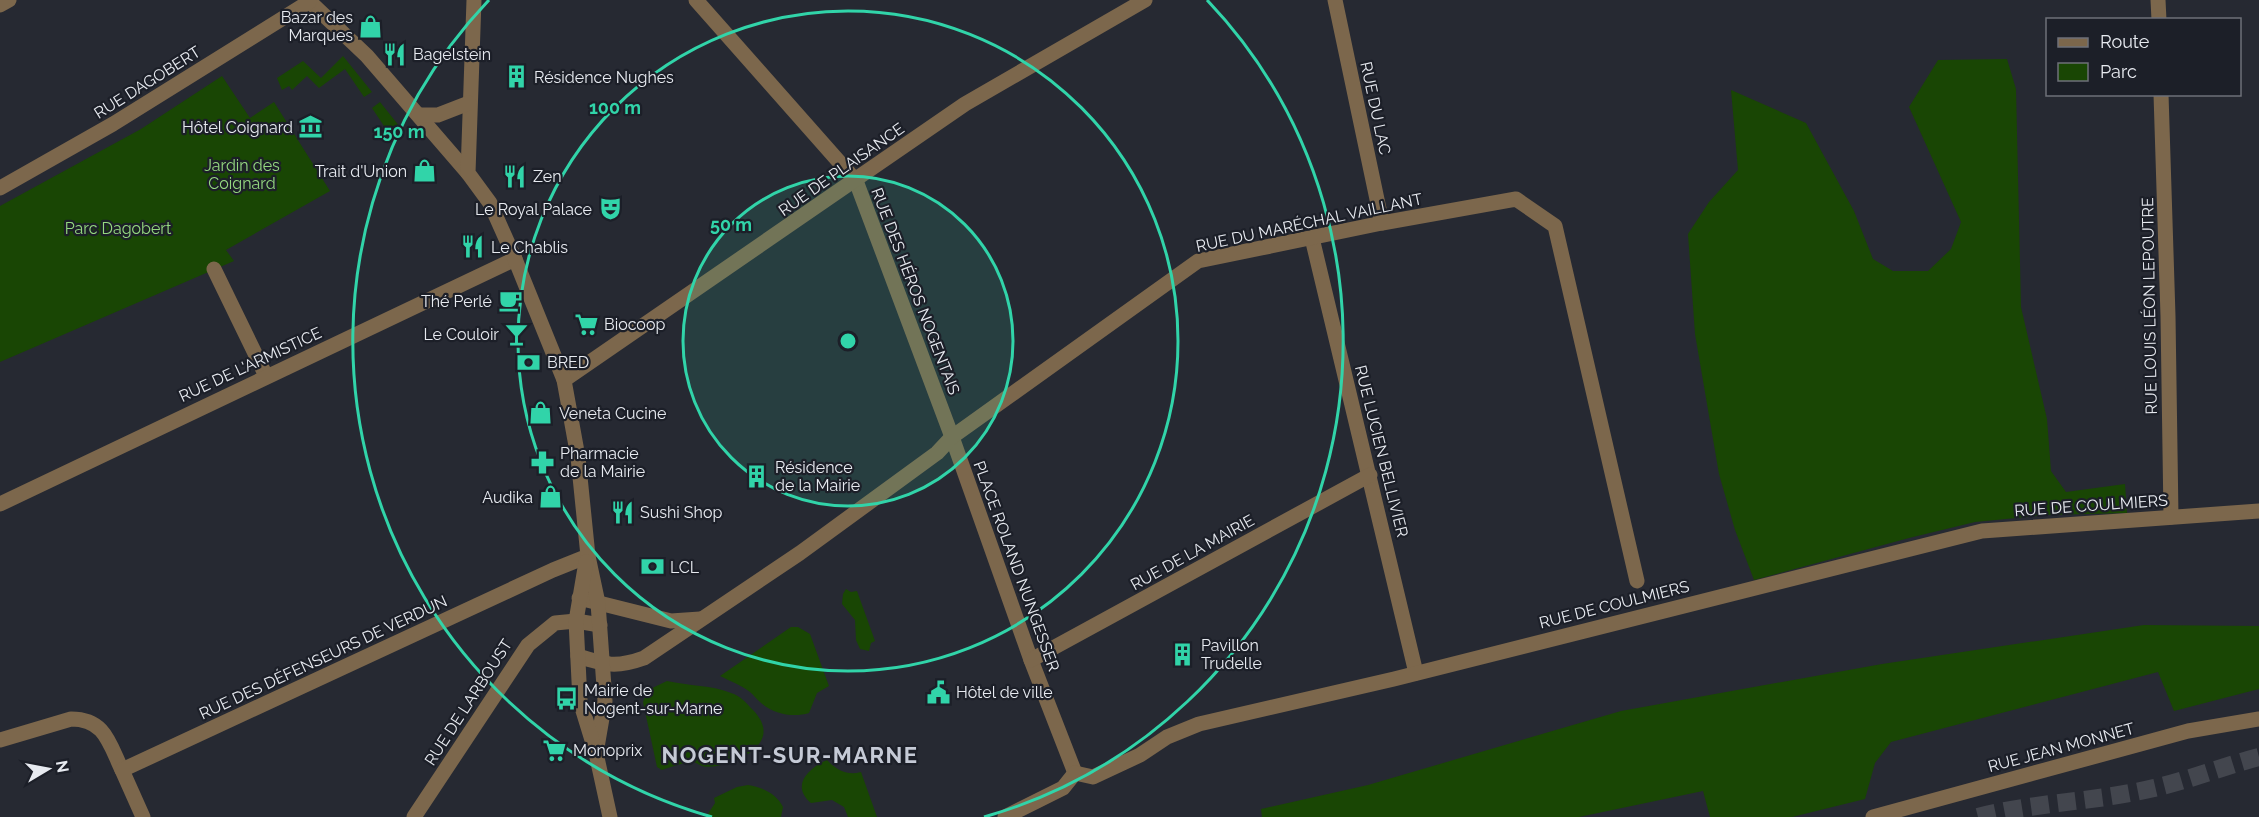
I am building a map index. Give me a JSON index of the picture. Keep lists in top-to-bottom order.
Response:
{
  "streets": {
    "street": [
      "RUE DAGOBERT",
      "RUE DU LAC",
      "RUE DE PLAISANCE",
      "RUE DU MARÉCHAL VAILLANT",
      "RUE DES HÉROS NOGENTAIS",
      "RUE LOUIS LÉON LEPOUTRE",
      "RUE DE L'ARMISTICE",
      "RUE LUCIEN BELLIVIER",
      "RUE DE COULMIERS",
      "RUE DE LA MAIRIE",
      "PLACE ROLAND NUNGESSER",
      "RUE DES DÉFENSEURS DE VERDUN",
      "RUE DE LARBOUST",
      "RUE JEAN MONNET"
    ]
  },
  "crossings": [
    ["RUE DU LAC", "RUE DU MARÉCHAL VAILLANT"],
    ["RUE DE PLAISANCE", "RUE DES HÉROS NOGENTAIS"],
    ["RUE DU MARÉCHAL VAILLANT", "RUE DES HÉROS NOGENTAIS"],
    ["RUE DU MARÉCHAL VAILLANT", "RUE LUCIEN BELLIVIER"],
    ["RUE DU MARÉCHAL VAILLANT", "PLACE ROLAND NUNGESSER"],
    ["RUE DES HÉROS NOGENTAIS", "PLACE ROLAND NUNGESSER"],
    ["RUE LOUIS LÉON LEPOUTRE", "RUE DE COULMIERS"],
    ["RUE LUCIEN BELLIVIER", "RUE DE COULMIERS"],
    ["RUE LUCIEN BELLIVIER", "RUE DE LA MAIRIE"],
    ["RUE DE COULMIERS", "PLACE ROLAND NUNGESSER"],
    ["RUE DE LA MAIRIE", "PLACE ROLAND NUNGESSER"]
  ],
  "districts": ["NOGENT-SUR-MARNE"],
  "parks": ["Jardin des Coignard", "Parc Dagobert"],
  "places": {
    "shop": [
      "Bazar des Marques",
      "Trait d'Union",
      "Veneta Cucine",
      "Audika"
    ],
    "restaurant": [
      "Bagelstein",
      "Zen",
      "Le Chablis",
      "Sushi Shop"
    ],
    "building": ["Résidence Nughes", "Résidence de la Mairie", "Pavillon Trudelle"],
    "museum": ["Hôtel Coignard"],
    "theatre": ["Le Royal Palace"],
    "cafe": ["Thé Perlé"],
    "supermarket": ["Biocoop", "Monoprix"],
    "bar": ["Le Couloir"],
    "bank": ["BRED", "LCL"],
    "pharmacy": ["Pharmacie de la Mairie"],
    "public building": ["Hôtel de ville"],
    "bus stop": ["Mairie de Nogent-sur-Marne"]
  },
  "legend": ["Route", "Parc"],
  "north": "right",
  "rings": ["100 m", "150 m", "50 m"]
}
